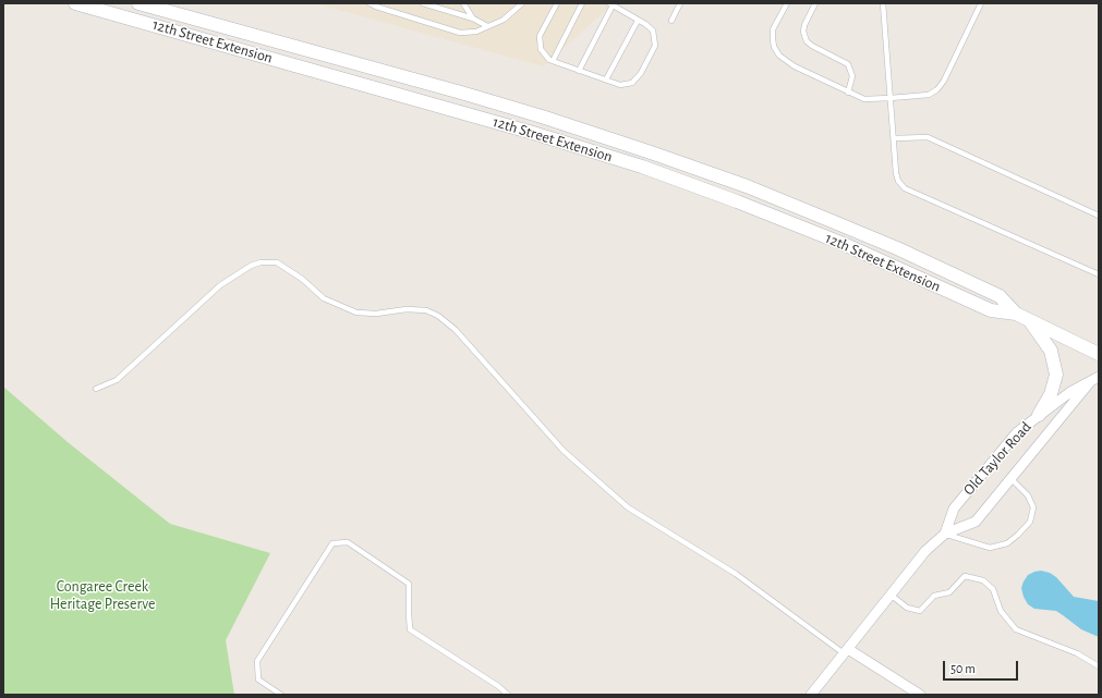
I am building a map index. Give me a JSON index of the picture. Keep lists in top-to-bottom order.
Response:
{
  "streets": {
    "main road": ["12th Street Extension"],
    "street": ["Old Taylor Road"]
  },
  "parks": ["Congaree Creek Heritage Preserve"],
  "scale_bar": "50 m"
}
